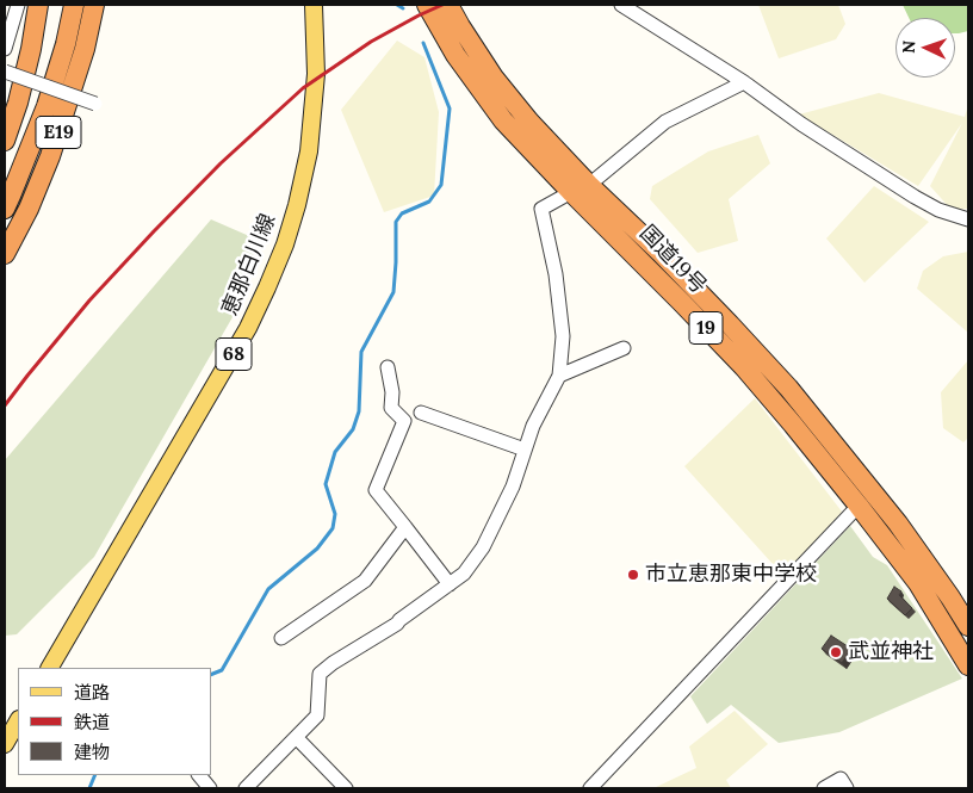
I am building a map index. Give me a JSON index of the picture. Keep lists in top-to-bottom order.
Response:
{
  "streets": {
    "highway": ["E19", "国道19号", "19"],
    "main road": ["恵那白川線", "68"]
  },
  "places": ["市立恵那東中学校", "武並神社"],
  "legend": ["道路", "鉄道", "建物"],
  "north": "left"
}
